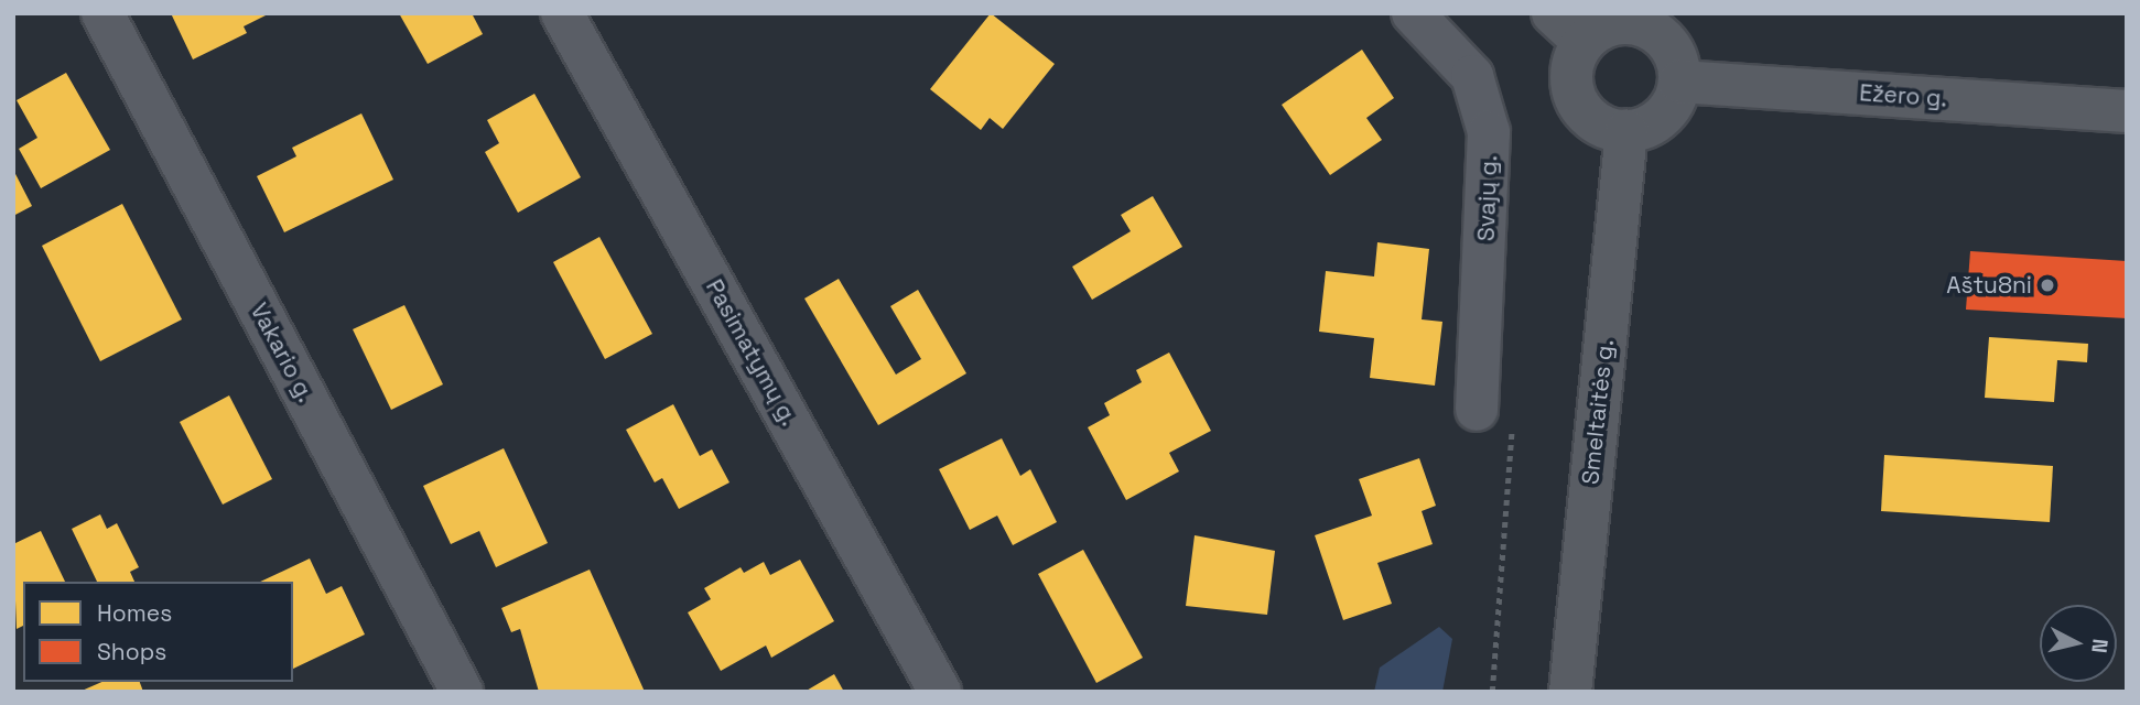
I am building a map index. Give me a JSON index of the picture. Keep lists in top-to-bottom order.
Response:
{
  "streets": {
    "main road": ["Ežero g.", "Smeltaitės g."],
    "street": ["Svajų g.", "Vakario g.", "Pasimatymų g."]
  },
  "crossings": [
    ["Ežero g.", "Smeltaitės g."]
  ],
  "places": ["Aštu8ni"],
  "legend": ["Homes", "Shops"],
  "north": "right"
}
